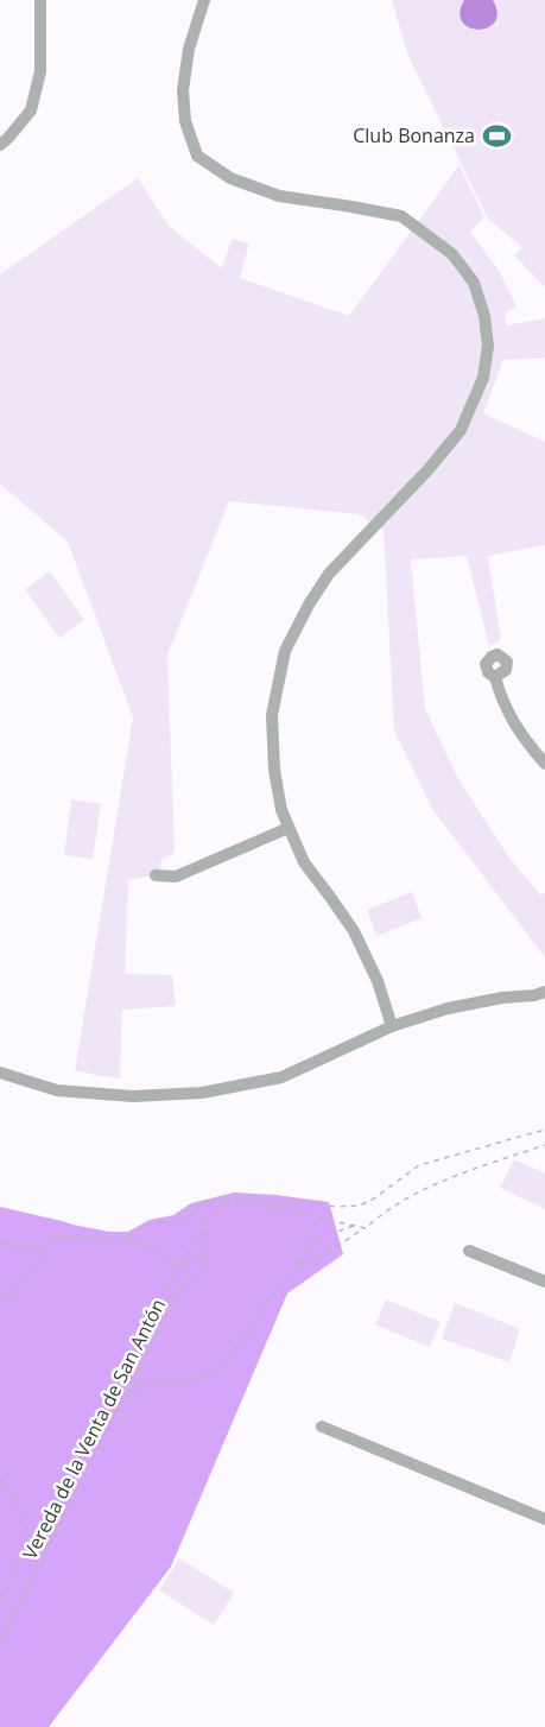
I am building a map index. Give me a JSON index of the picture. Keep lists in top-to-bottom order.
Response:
{
  "streets": {
    "path": ["Vereda de la Venta de San Antón"]
  },
  "places": {
    "sports": ["Club Bonanza"]
  }
}
